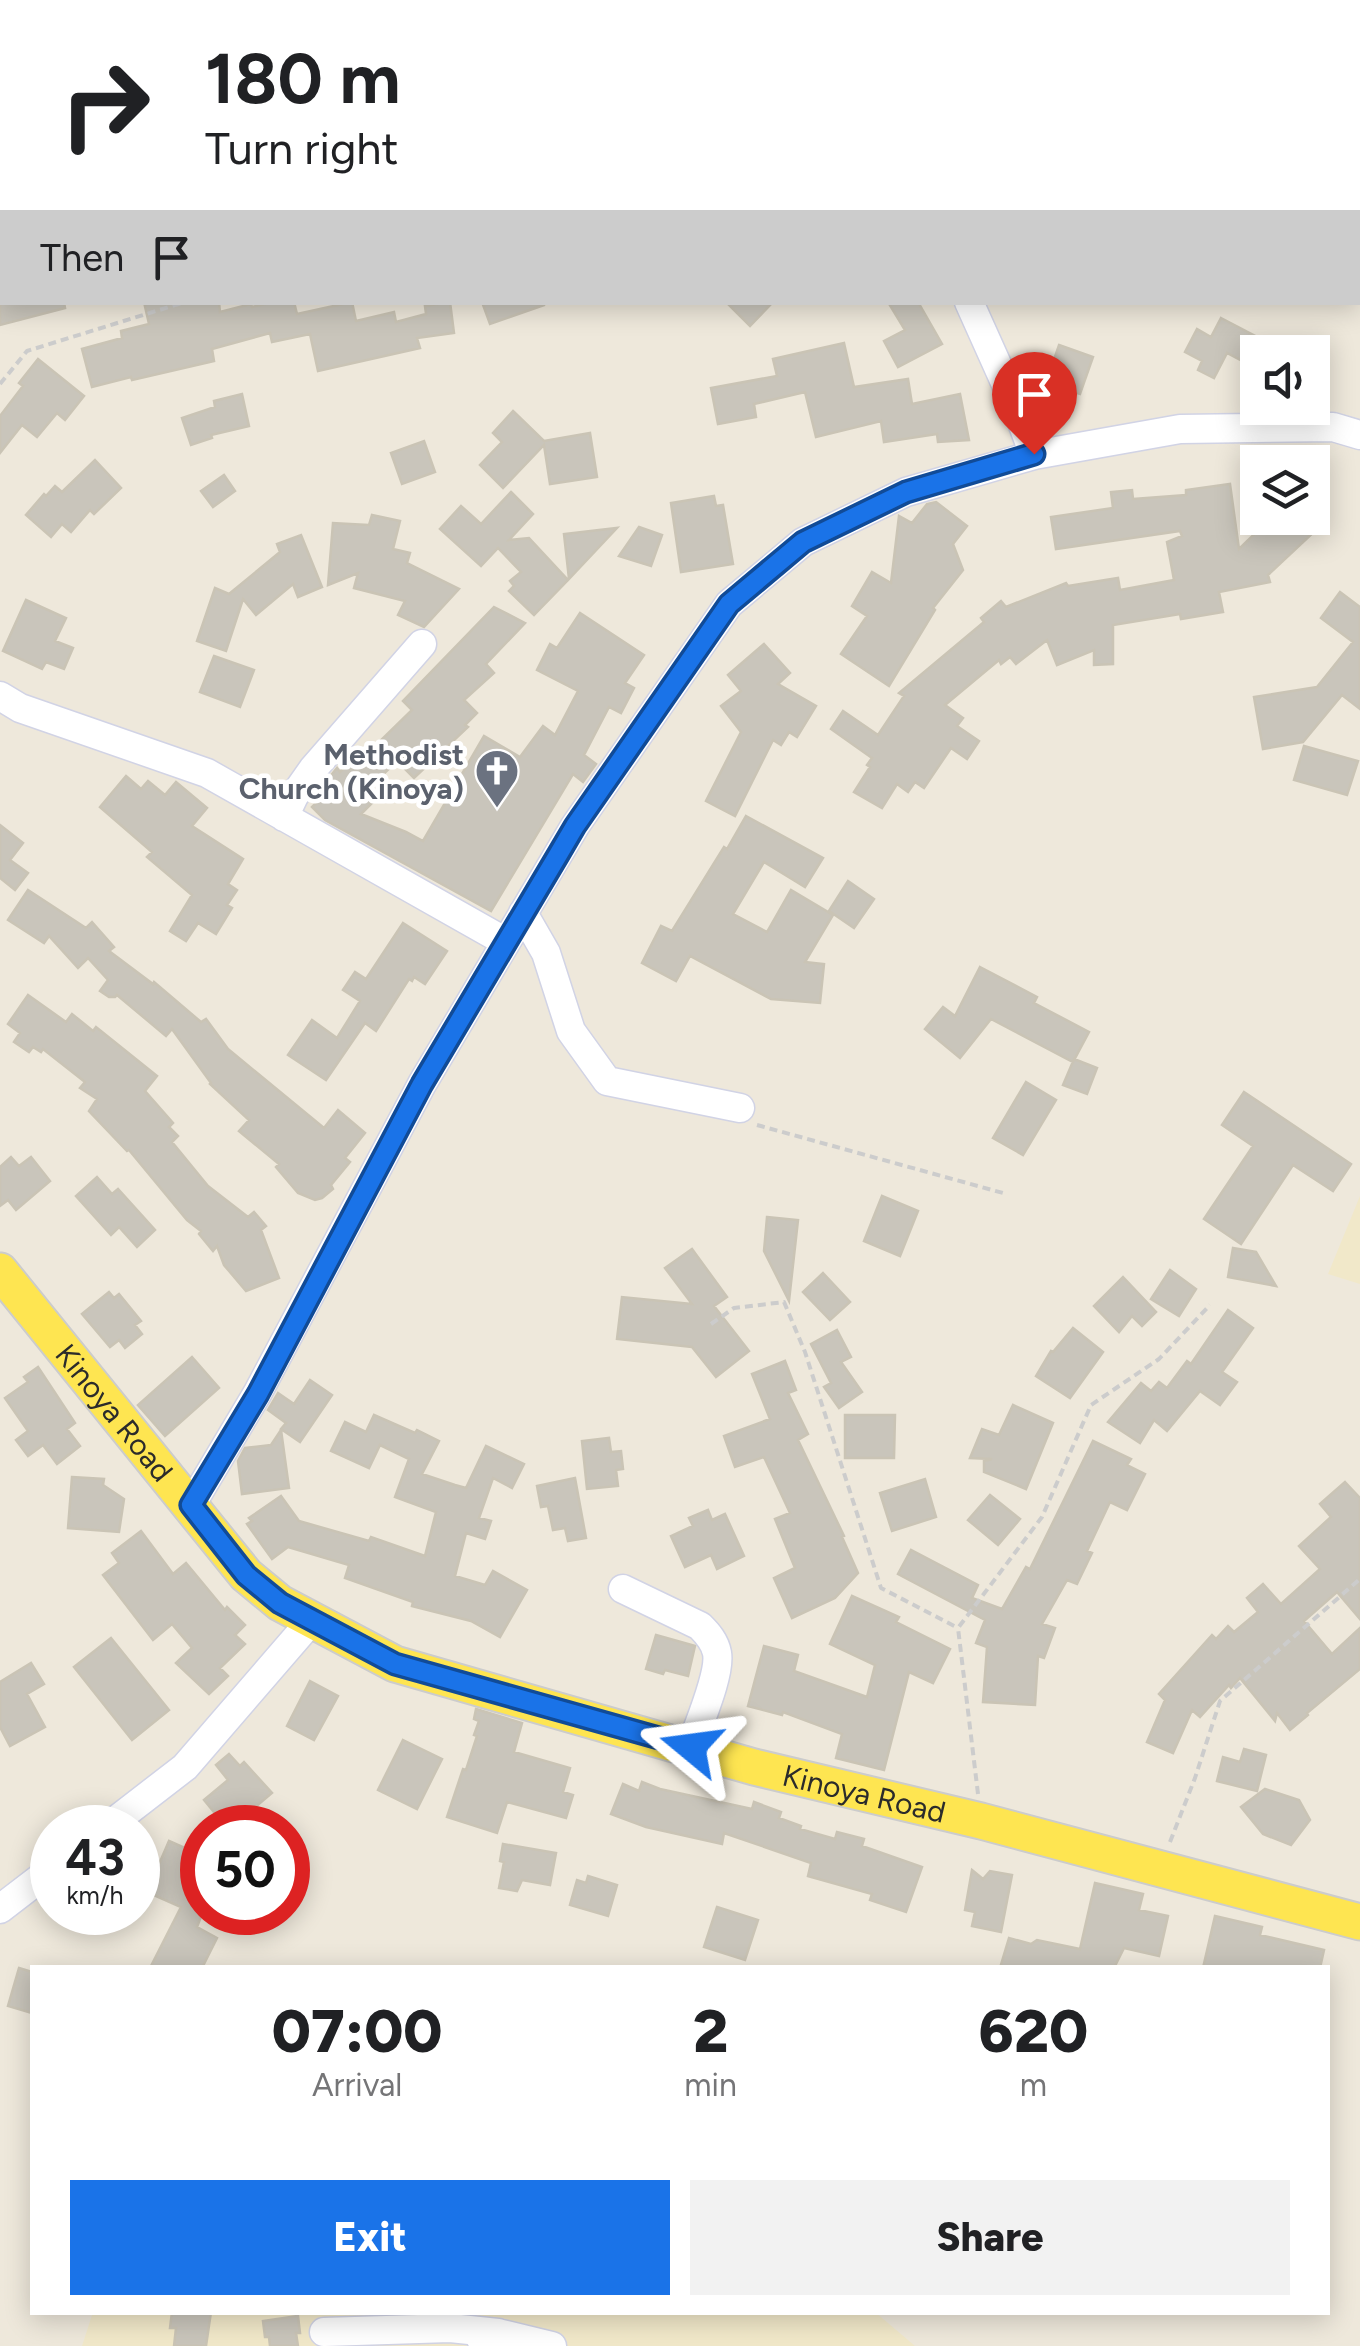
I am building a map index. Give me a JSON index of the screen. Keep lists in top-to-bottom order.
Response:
{
  "streets": {
    "main road": ["Kinoya Road"]
  },
  "places": {
    "church": ["Methodist Church (Kinoya)"]
  },
  "page": {
    "turn": ["180 m", "Turn right"],
    "then": "Then",
    "speed": "43 km/h",
    "limit": "50",
    "eta": [
      "07:00",
      "Arrival",
      "2",
      "min",
      "620",
      "m"
    ],
    "buttons": ["Exit", "Share"]
  }
}
